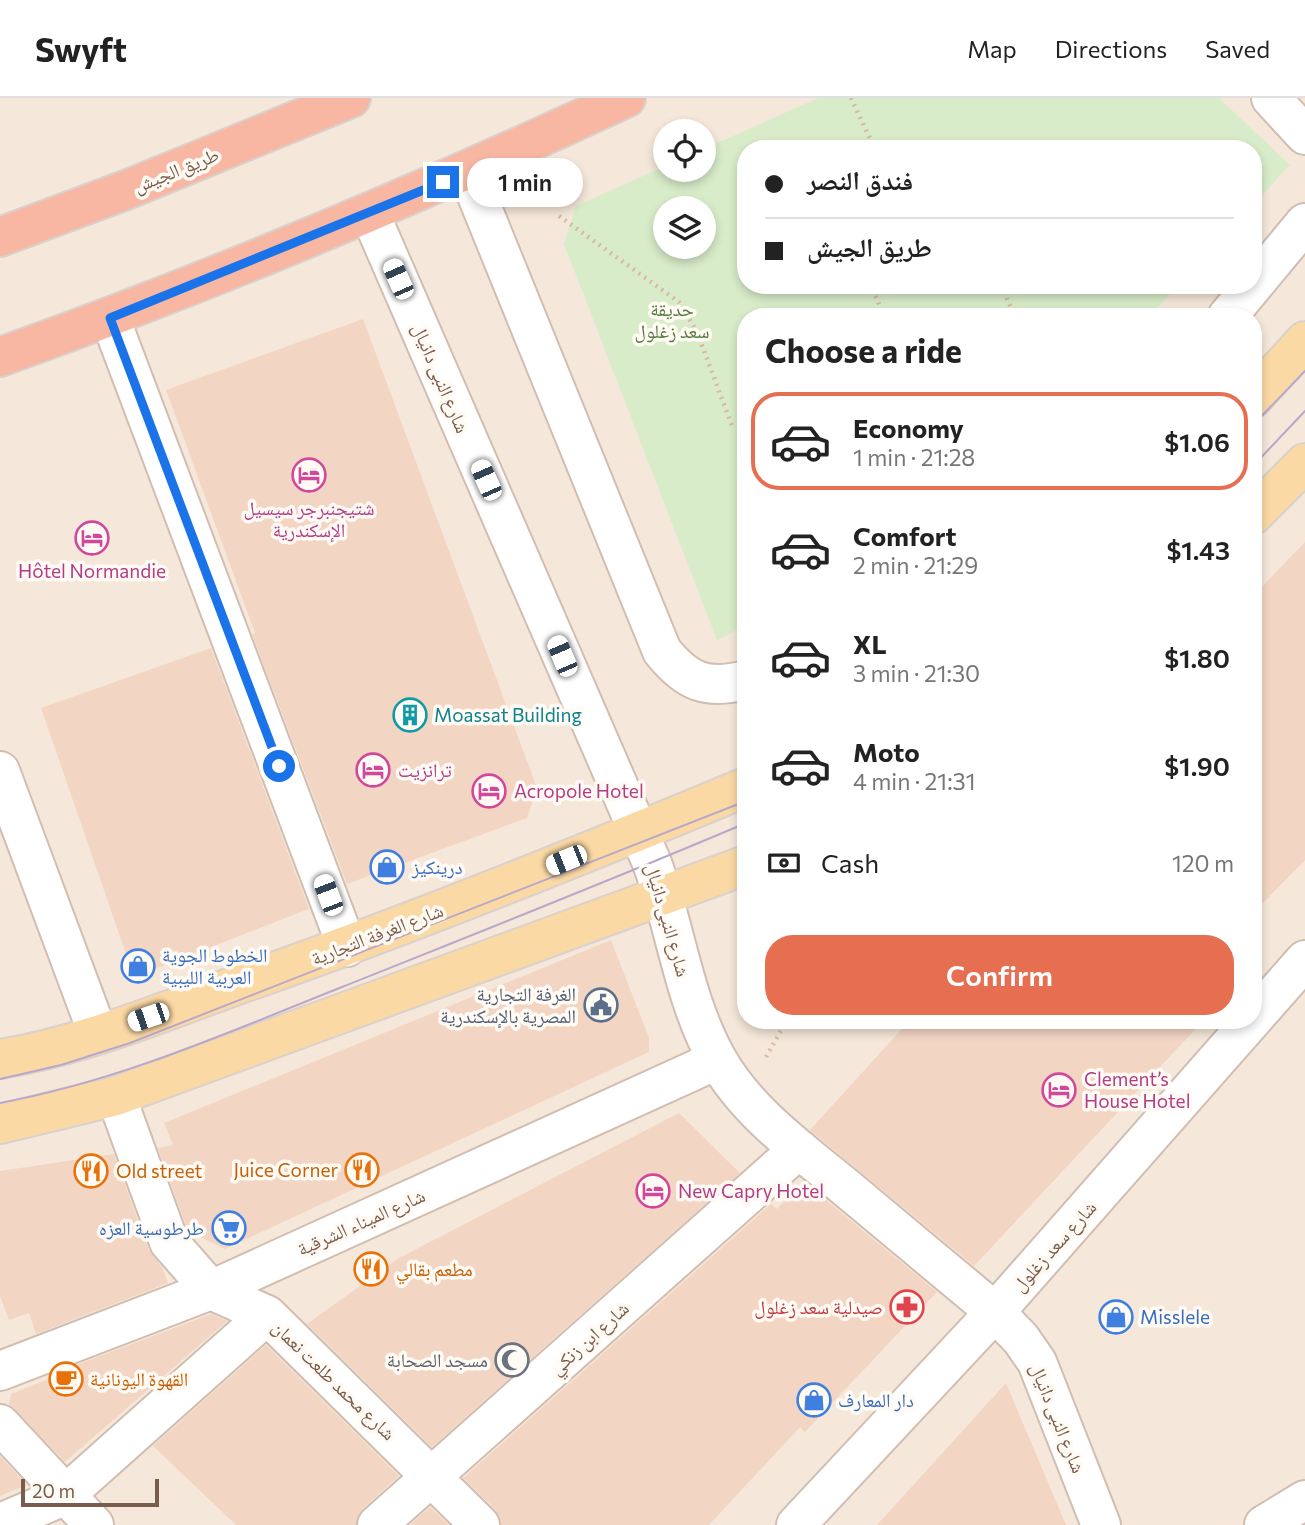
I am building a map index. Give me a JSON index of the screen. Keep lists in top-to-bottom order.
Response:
{
  "streets": {
    "highway": ["طريق الجيش"],
    "main road": ["شارع الغرفة التجارية"],
    "street": [
      "شارع النبى دانيال",
      "شارع الميناء الشرقية",
      "شارع سعد زغلول",
      "شارع ابن زنكي",
      "شارع محمد طلعت نعمان"
    ]
  },
  "crossings": [
    ["شارع النبى دانيال", "شارع الغرفة التجارية"],
    ["شارع النبى دانيال", "شارع الميناء الشرقية"],
    ["شارع النبى دانيال", "شارع سعد زغلول"],
    ["شارع النبى دانيال", "شارع ابن زنكي"],
    ["شارع الميناء الشرقية", "شارع محمد طلعت نعمان"],
    ["شارع ابن زنكي", "شارع محمد طلعت نعمان"]
  ],
  "parks": ["حديقة سعد زغلول"],
  "places": {
    "hotel": [
      "شتيجنبرجر سيسيل الإسكندرية",
      "Hôtel Normandie",
      "ترانزيت",
      "Acropole Hotel",
      "Clement’s House Hotel",
      "New Capry Hotel"
    ],
    "building": ["Moassat Building"],
    "shop": [
      "درينكيز",
      "الخطوط الجوية العربية الليبية",
      "Misslele",
      "دار المعارف"
    ],
    "public building": ["الغرفة التجارية المصرية بالإسكندرية"],
    "restaurant": ["Juice Corner", "Old street", "مطعم بقالي"],
    "supermarket": ["طرطوسية العزه"],
    "pharmacy": ["صيدلية سعد زغلول"],
    "mosque": ["مسجد الصحابة"],
    "cafe": ["القهوة اليونانية"]
  },
  "scale_bar": "20 m",
  "page": {
    "header": "Swyft",
    "nav": ["Map", "Directions", "Saved"],
    "banner": ["فندق النصر", "طريق الجيش"],
    "bubble": "1 min",
    "heading": "Choose a ride",
    "list": [
      {
        "name": "Economy",
        "note": "1 min · 21:28",
        "value": "$1.06"
      },
      {
        "name": "Comfort",
        "note": "2 min · 21:29",
        "value": "$1.43"
      },
      {
        "name": "XL",
        "note": "3 min · 21:30",
        "value": "$1.80"
      },
      {
        "name": "Moto",
        "note": "4 min · 21:31",
        "value": "$1.90"
      }
    ],
    "pay": ["Cash", "120 m"],
    "buttons": "Confirm",
    "scale": "20 m"
  }
}
